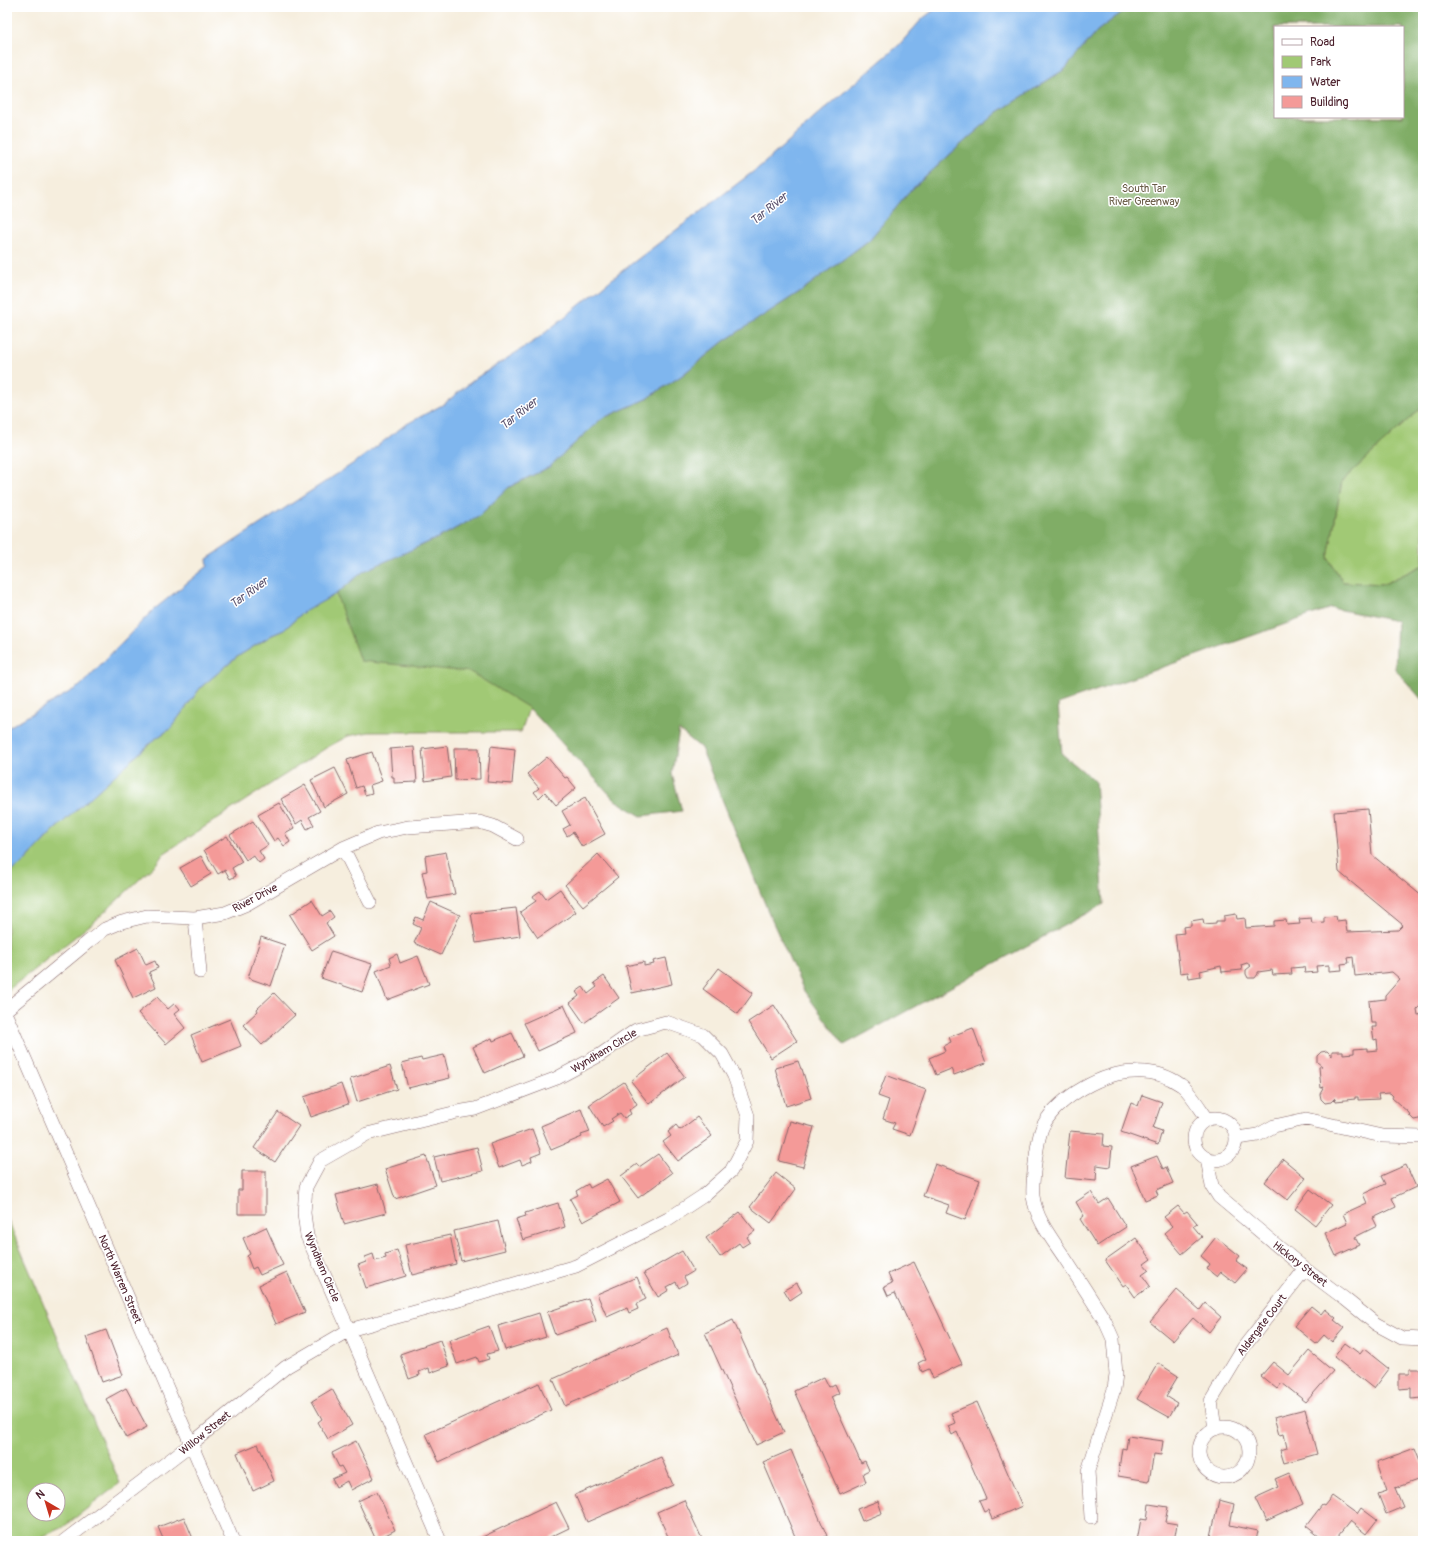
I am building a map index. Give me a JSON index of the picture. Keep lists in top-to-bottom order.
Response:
{
  "streets": {
    "street": [
      "River Drive",
      "Wyndham Circle",
      "Hickory Street",
      "North Warren Street",
      "Aldergate Court",
      "Willow Street"
    ]
  },
  "crossings": [
    ["Wyndham Circle", "Willow Street"],
    ["Hickory Street", "Aldergate Court"],
    ["North Warren Street", "Willow Street"]
  ],
  "water": ["Tar River"],
  "parks": ["South Tar River Greenway"],
  "legend": [
    "Road",
    "Park",
    "Water",
    "Building"
  ],
  "north": "top left"
}
